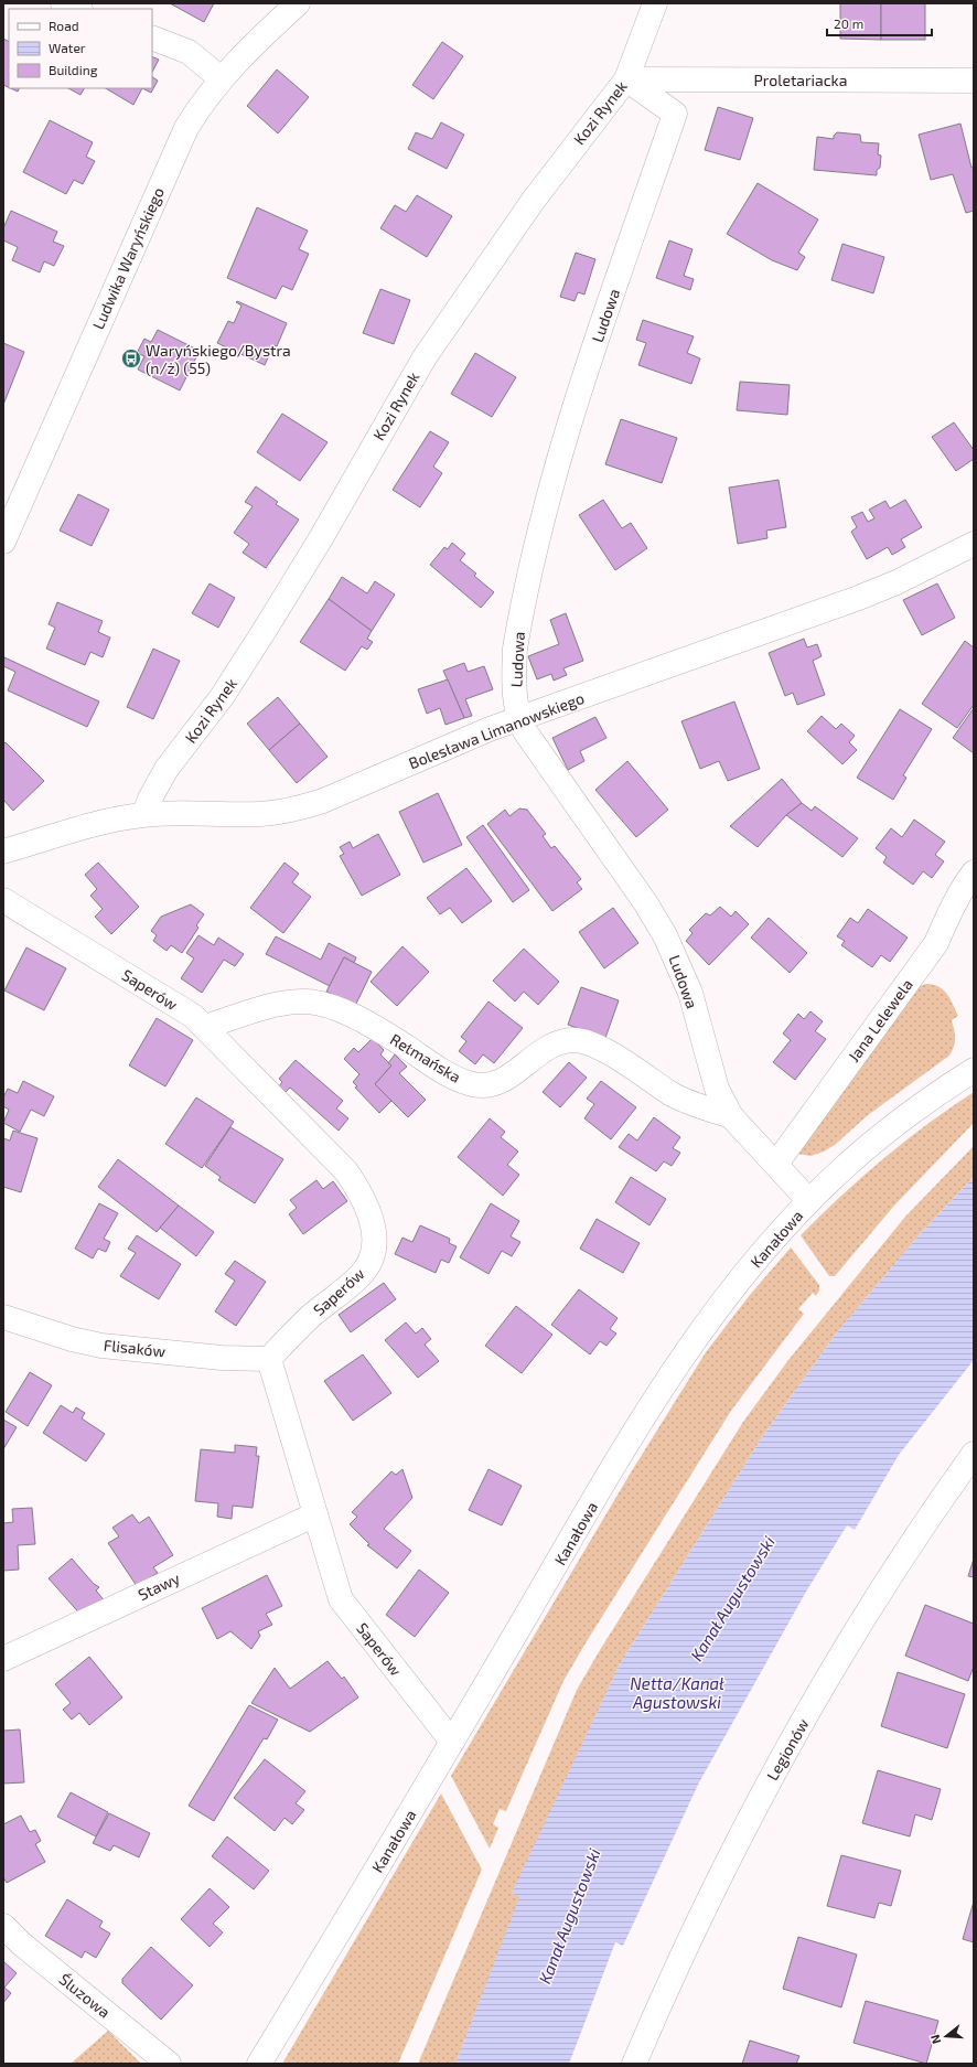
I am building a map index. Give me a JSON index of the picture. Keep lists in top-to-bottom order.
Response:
{
  "streets": {
    "street": [
      "Proletariacka",
      "Kozi Rynek",
      "Ludwika Waryńskiego",
      "Ludowa",
      "Bolesława Limanowskiego",
      "Saperów",
      "Jana Lelewela",
      "Retmańska",
      "Kanałowa",
      "Flisaków",
      "Stawy",
      "Legionów",
      "Śluzowa"
    ]
  },
  "crossings": [
    ["Proletariacka", "Kozi Rynek"],
    ["Proletariacka", "Ludowa"],
    ["Kozi Rynek", "Ludowa"],
    ["Kozi Rynek", "Bolesława Limanowskiego"],
    ["Ludowa", "Bolesława Limanowskiego"],
    ["Ludowa", "Jana Lelewela"],
    ["Ludowa", "Retmańska"],
    ["Ludowa", "Kanałowa"],
    ["Saperów", "Retmańska"],
    ["Saperów", "Kanałowa"],
    ["Saperów", "Flisaków"],
    ["Saperów", "Stawy"]
  ],
  "water": ["Kanał Augustowski", "Netta/Kanał Agustowski"],
  "places": {
    "bus stop": ["Waryńskiego/Bystra (n/ż) (55)"]
  },
  "legend": ["Road", "Water", "Building"],
  "scale_bar": "20 m",
  "north": "left"
}
